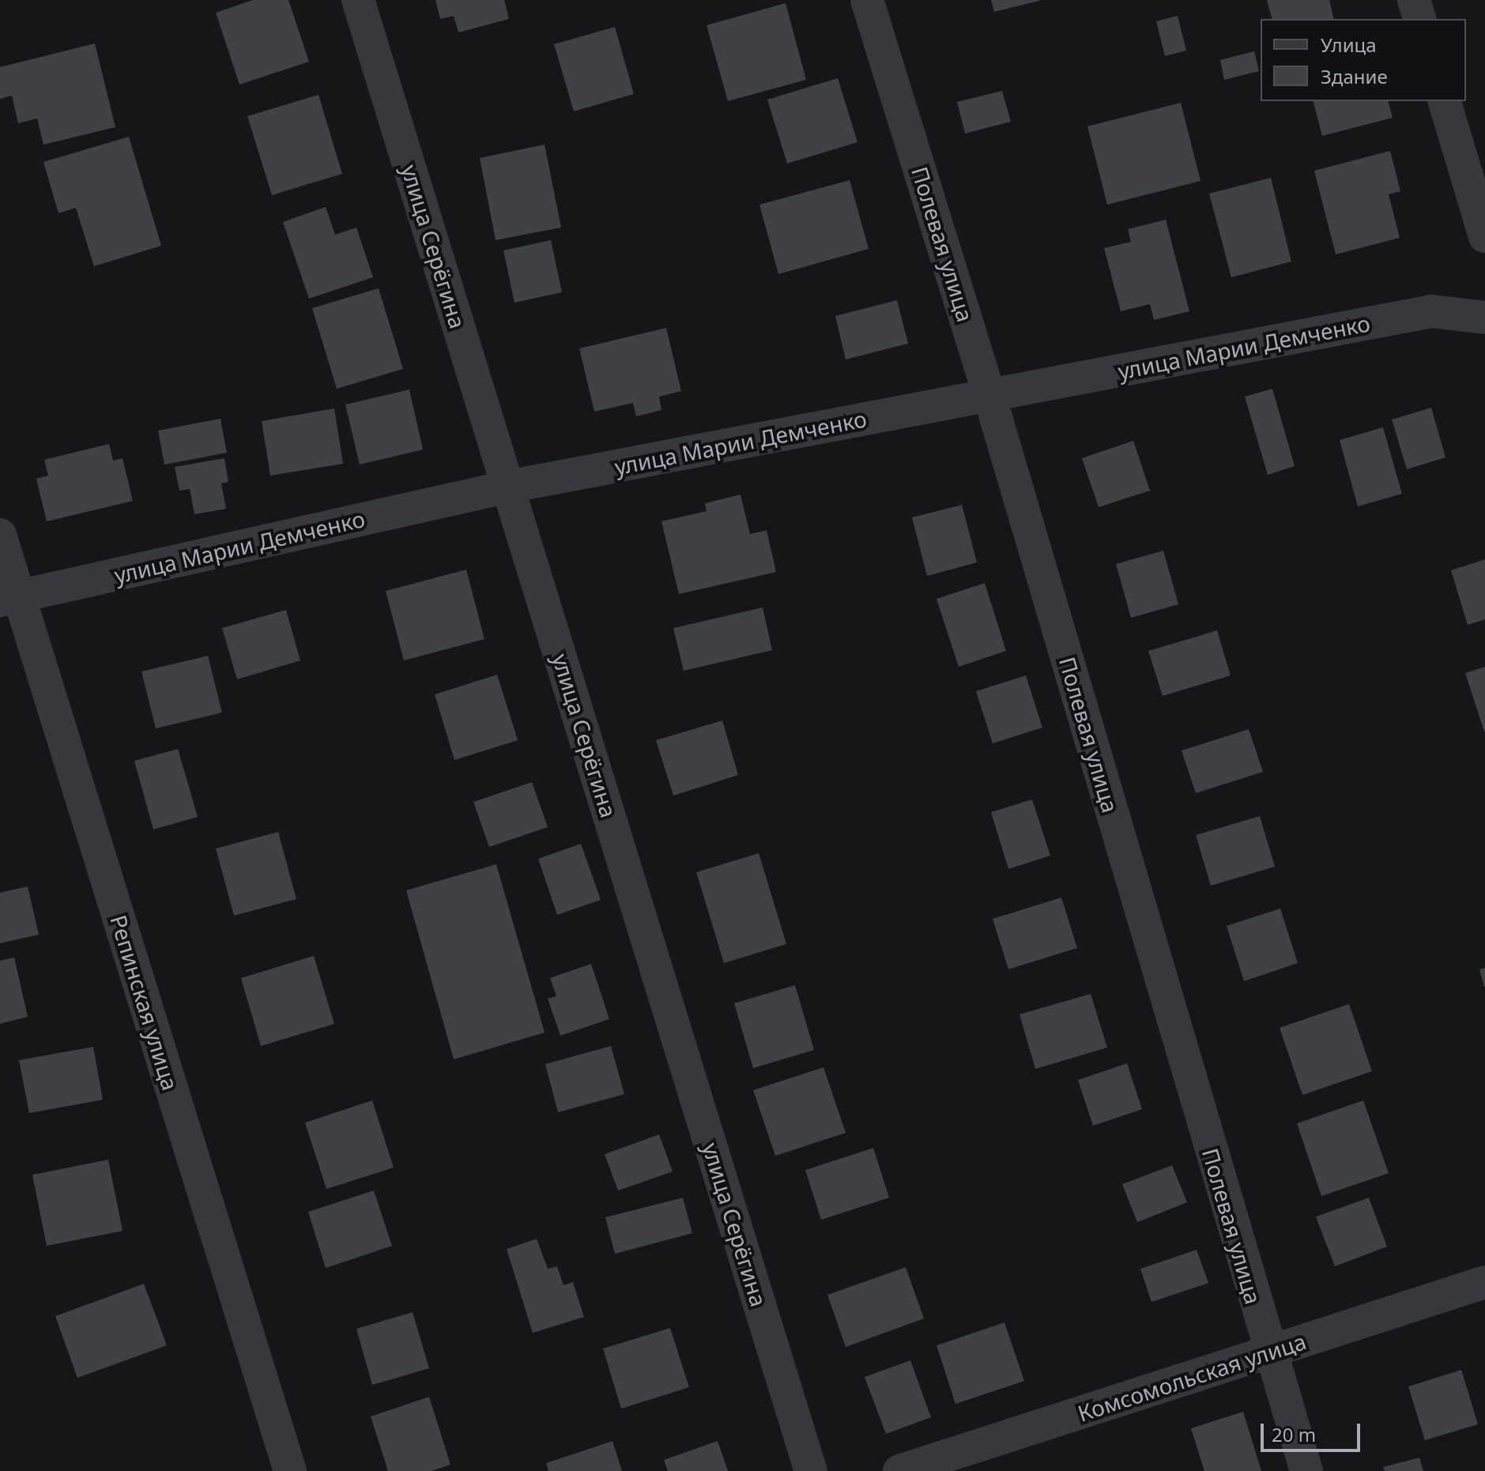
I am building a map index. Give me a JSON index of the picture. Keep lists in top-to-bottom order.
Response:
{
  "streets": {
    "street": [
      "Полевая улица",
      "улица Серёгина",
      "улица Марии Демченко",
      "Репинская улица",
      "Комсомольская улица"
    ]
  },
  "crossings": [
    ["Полевая улица", "улица Марии Демченко"],
    ["Полевая улица", "Комсомольская улица"],
    ["улица Серёгина", "улица Марии Демченко"],
    ["улица Марии Демченко", "Репинская улица"]
  ],
  "legend": ["Улица", "Здание"],
  "scale_bar": "20 m"
}
